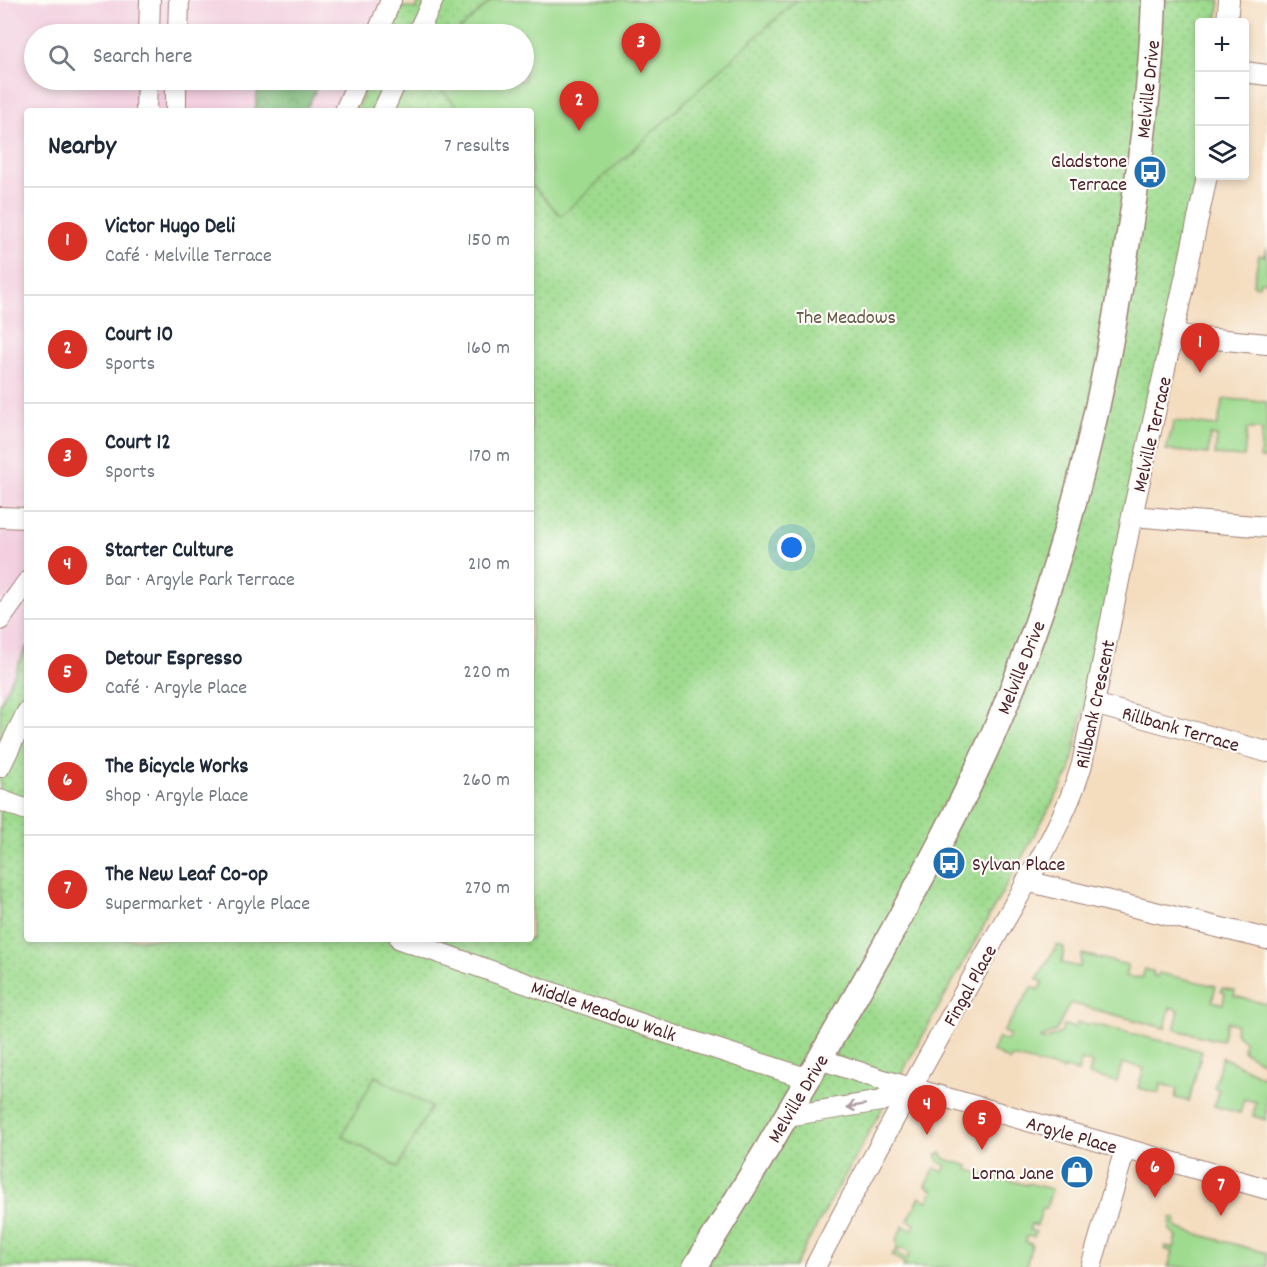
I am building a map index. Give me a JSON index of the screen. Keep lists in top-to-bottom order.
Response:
{
  "streets": {
    "main road": ["Melville Drive"],
    "street": [
      "Melville Terrace",
      "Rillbank Crescent",
      "Rillbank Terrace",
      "Fingal Place",
      "Middle Meadow Walk",
      "Argyle Place"
    ]
  },
  "crossings": [
    ["Melville Drive", "Middle Meadow Walk"],
    ["Melville Drive", "Argyle Place"],
    ["Melville Terrace", "Rillbank Crescent"],
    ["Rillbank Crescent", "Rillbank Terrace"],
    ["Rillbank Crescent", "Fingal Place"],
    ["Fingal Place", "Argyle Place"],
    ["Middle Meadow Walk", "Argyle Place"]
  ],
  "parks": ["The Meadows"],
  "places": {
    "bus stop": ["Gladstone Terrace", "Sylvan Place"],
    "shop": ["Lorna Jane"]
  },
  "page": {
    "map_buttons": ["+", "−"],
    "pins": [
      "3",
      "2",
      "1",
      "4",
      "5",
      "6",
      "7"
    ],
    "search": "Search here",
    "heading": ["Nearby", "7 results"],
    "list": [
      {
        "mark": "1",
        "name": "Victor Hugo Deli",
        "note": "Café · Melville Terrace",
        "value": "150 m"
      },
      {
        "mark": "2",
        "name": "Court 10",
        "note": "Sports",
        "value": "160 m"
      },
      {
        "mark": "3",
        "name": "Court 12",
        "note": "Sports",
        "value": "170 m"
      },
      {
        "mark": "4",
        "name": "Starter Culture",
        "note": "Bar · Argyle Park Terrace",
        "value": "210 m"
      },
      {
        "mark": "5",
        "name": "Detour Espresso",
        "note": "Café · Argyle Place",
        "value": "220 m"
      },
      {
        "mark": "6",
        "name": "The Bicycle Works",
        "note": "Shop · Argyle Place",
        "value": "260 m"
      },
      {
        "mark": "7",
        "name": "The New Leaf Co-op",
        "note": "Supermarket · Argyle Place",
        "value": "270 m"
      }
    ]
  }
}
